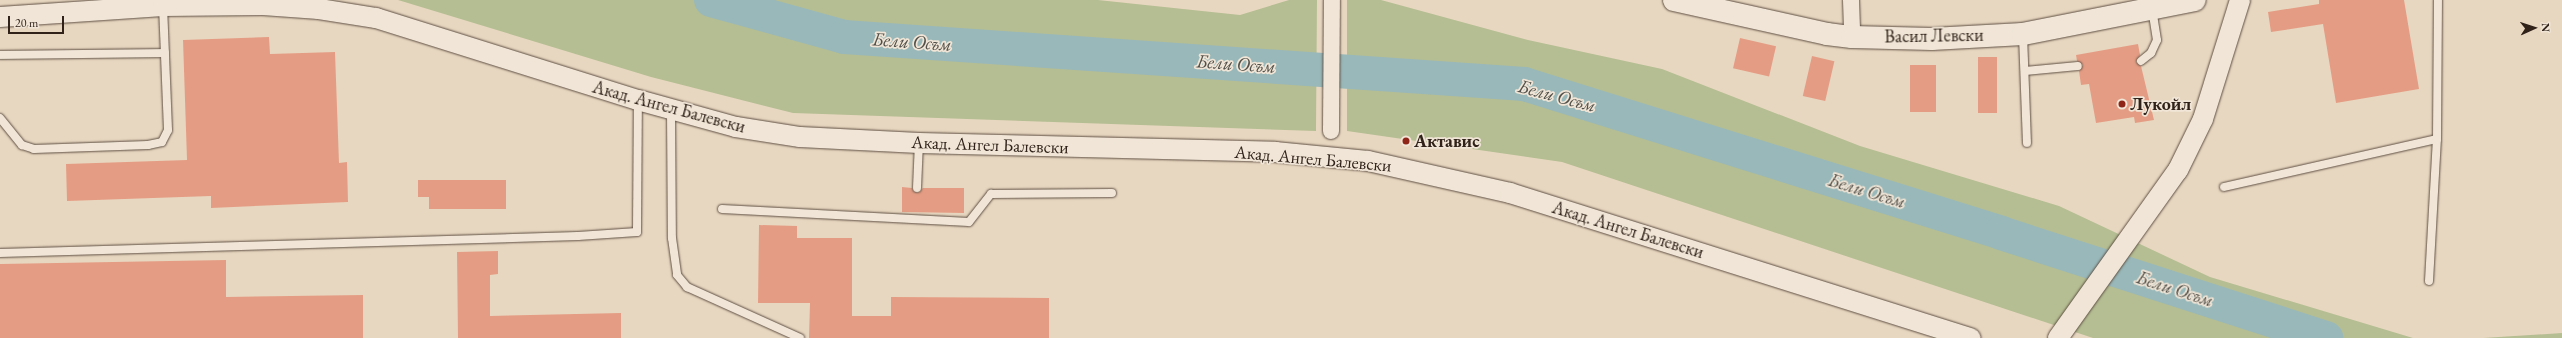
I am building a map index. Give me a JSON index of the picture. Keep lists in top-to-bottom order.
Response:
{
  "streets": {
    "main road": ["Васил Левски"],
    "street": ["Акад. Ангел Балевски"]
  },
  "water": ["Бели Осъм"],
  "places": ["Лукойл", "Актавис"],
  "scale_bar": "20 m",
  "north": "right"
}
